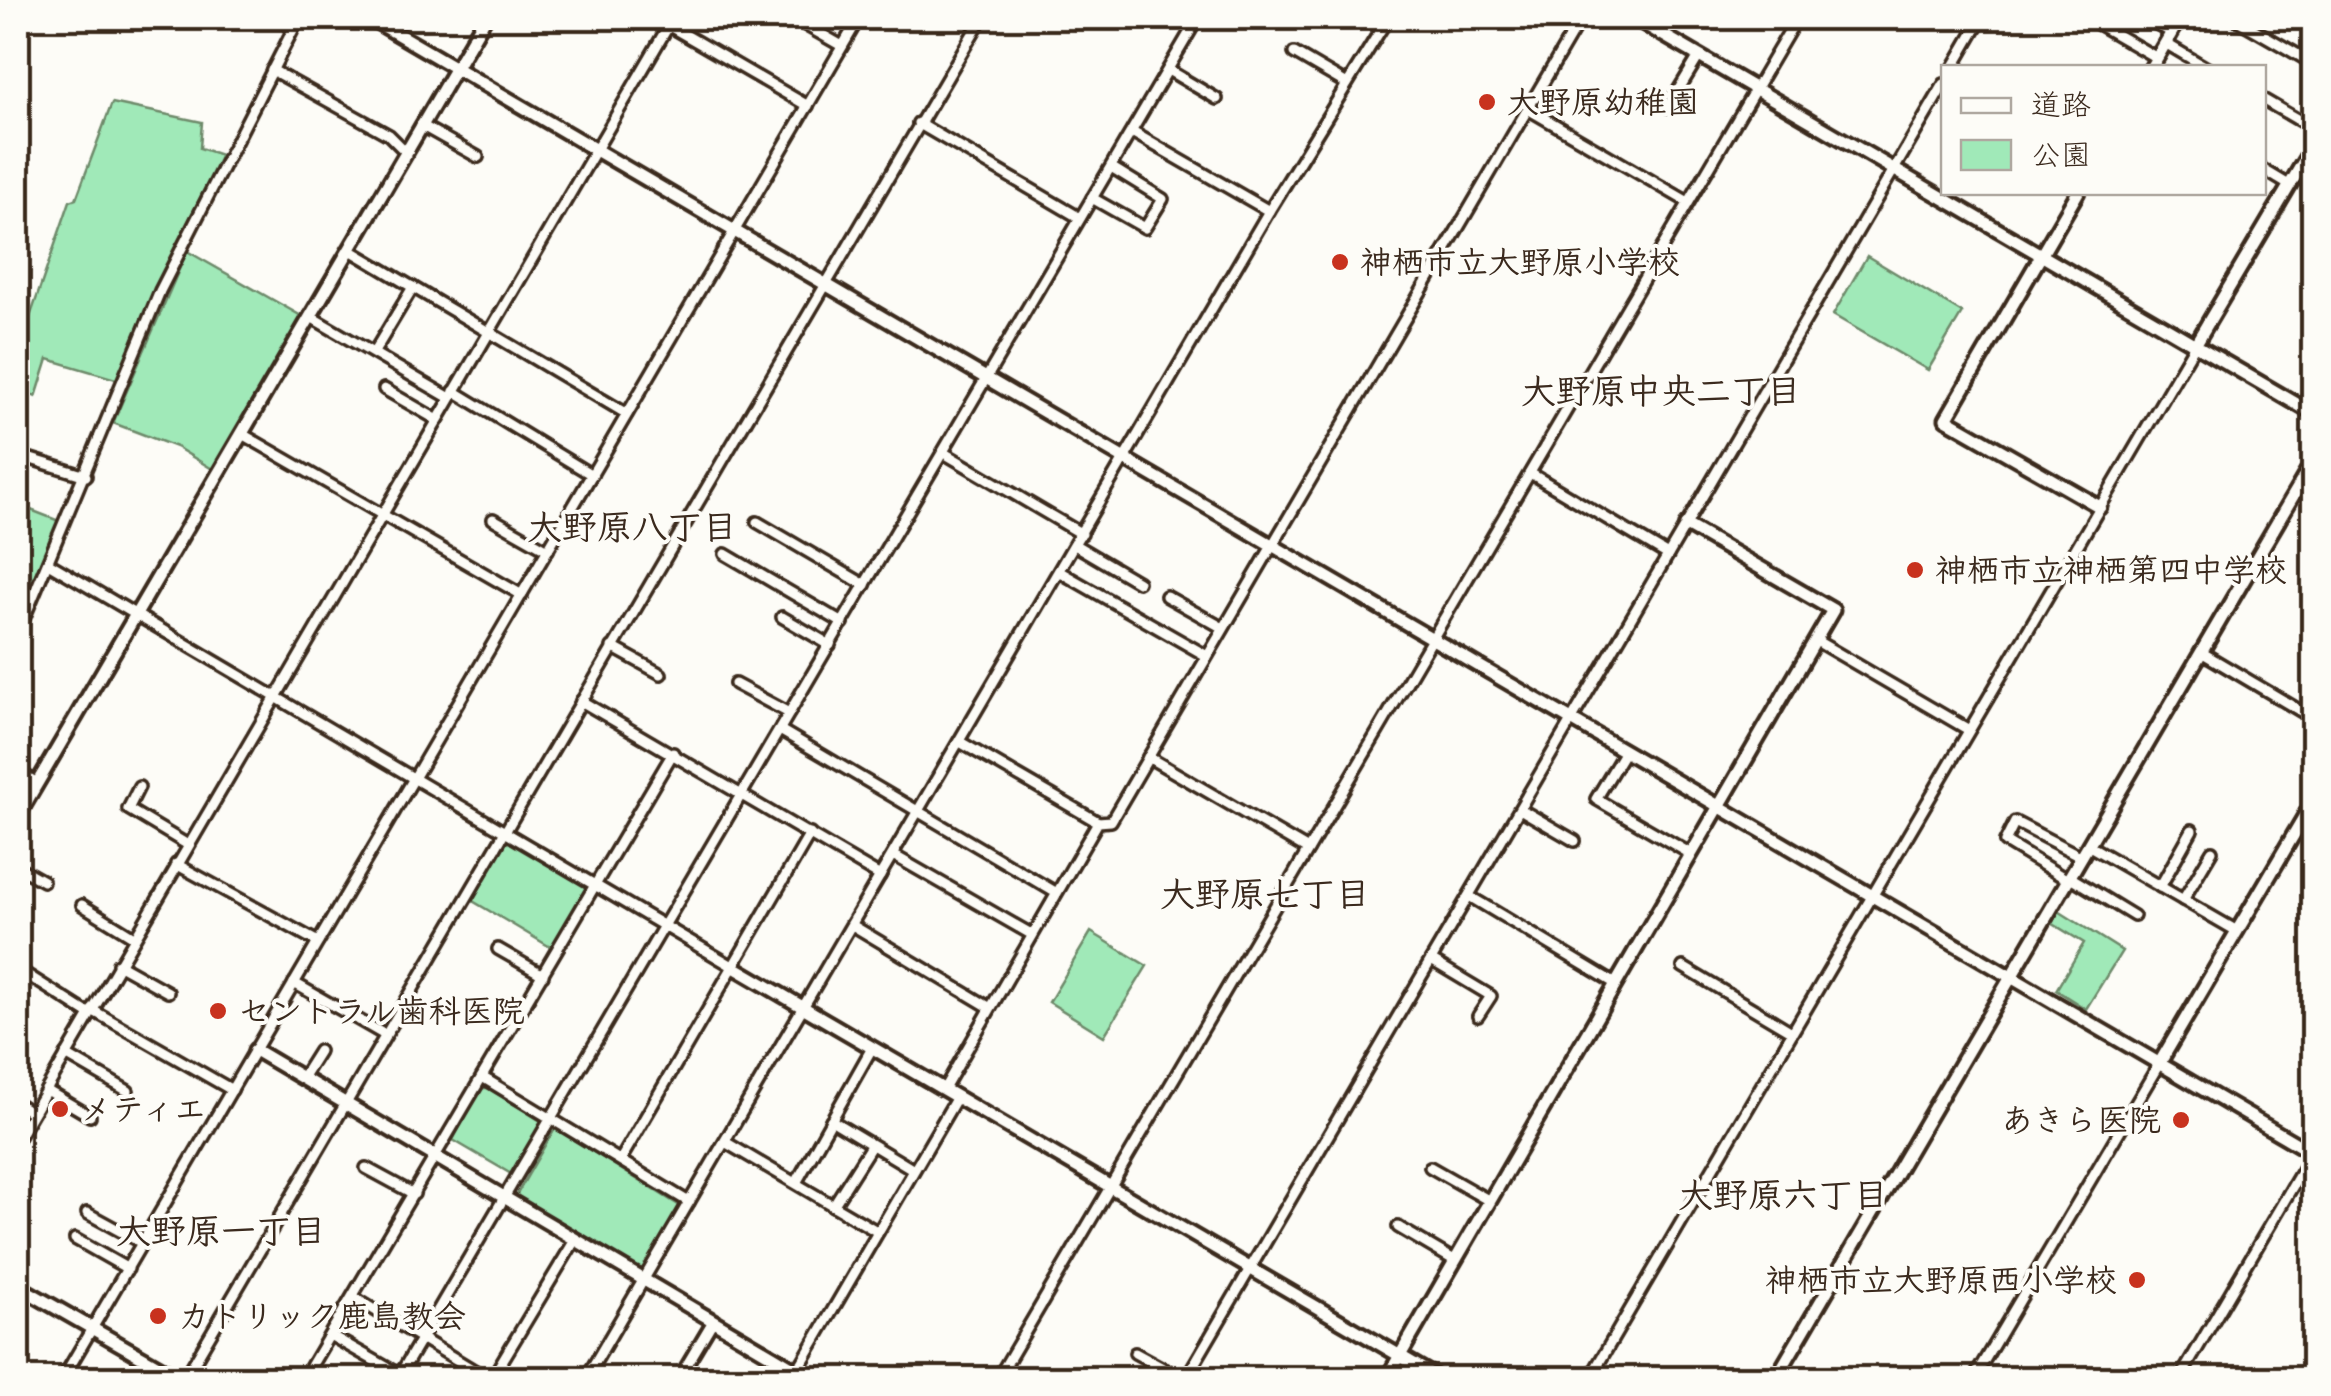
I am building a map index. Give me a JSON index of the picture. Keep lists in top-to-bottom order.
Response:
{
  "districts": [
    "大野原中央二丁目",
    "大野原八丁目",
    "大野原七丁目",
    "大野原六丁目",
    "大野原一丁目"
  ],
  "places": [
    "大野原幼稚園",
    "神栖市立大野原小学校",
    "神栖市立神栖第四中学校",
    "セントラル歯科医院",
    "メティエ",
    "あきら医院",
    "神栖市立大野原西小学校",
    "カトリック鹿島教会"
  ],
  "legend": ["道路", "公園"]
}
